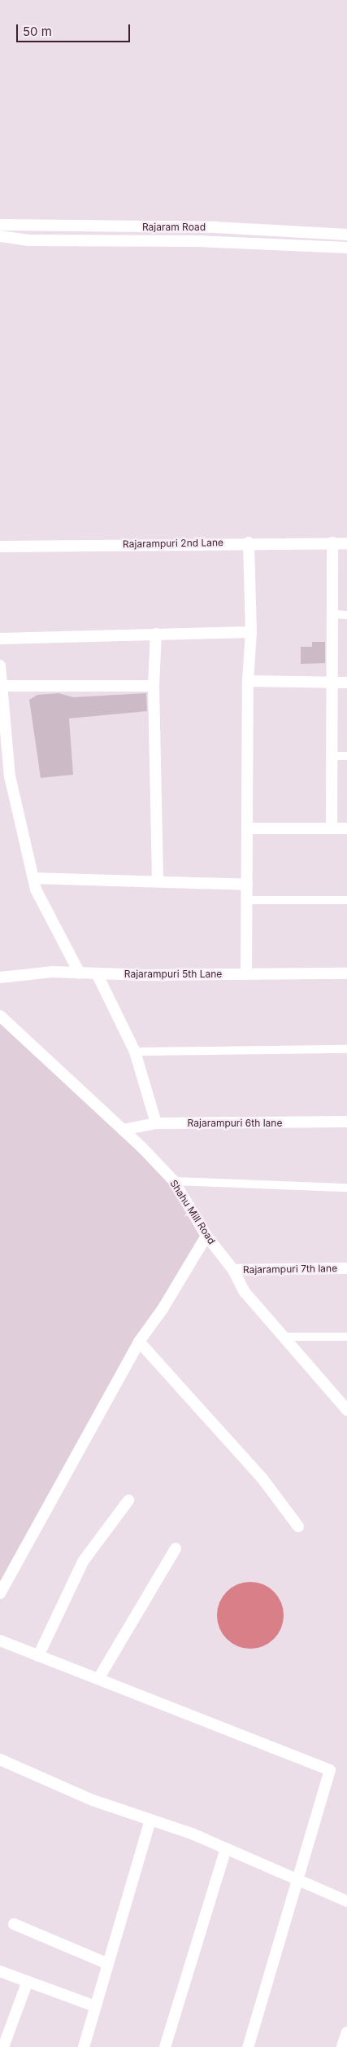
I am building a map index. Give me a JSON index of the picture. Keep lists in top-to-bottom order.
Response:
{
  "streets": {
    "street": [
      "Rajaram Road",
      "Rajarampuri 2nd Lane",
      "Rajarampuri 5th Lane",
      "Rajarampuri 6th lane",
      "Shahu Mill Road",
      "Rajarampuri 7th lane"
    ]
  },
  "crossings": [
    ["Rajarampuri 6th lane", "Shahu Mill Road"],
    ["Shahu Mill Road", "Rajarampuri 7th lane"]
  ],
  "scale_bar": "50 m"
}
